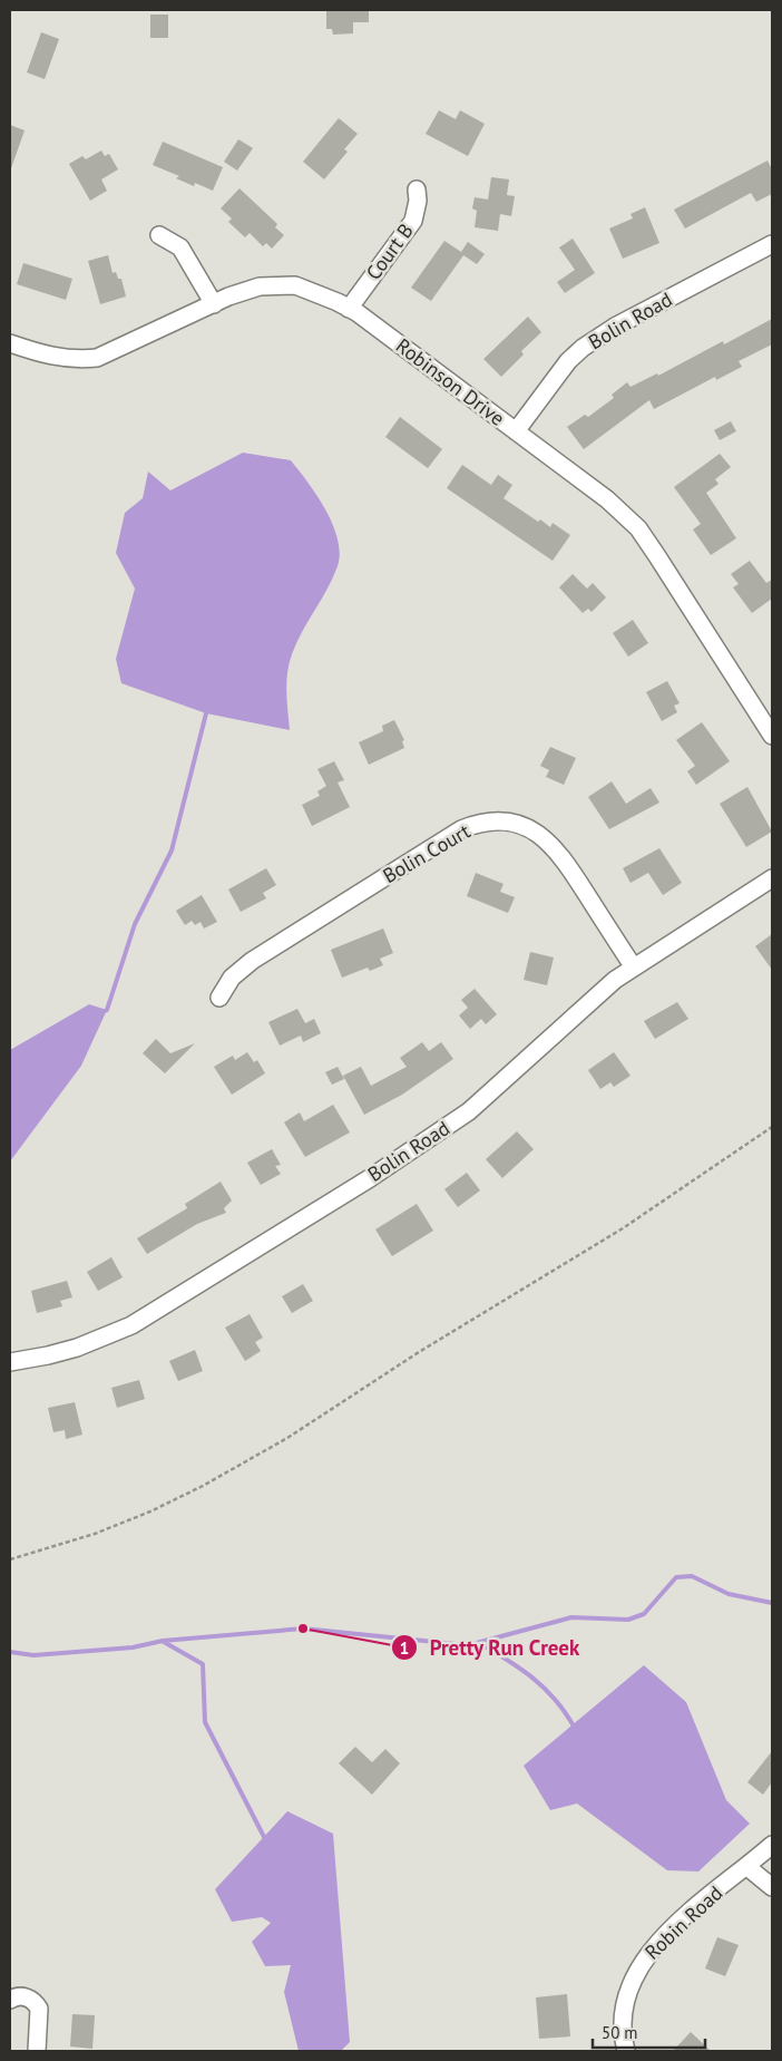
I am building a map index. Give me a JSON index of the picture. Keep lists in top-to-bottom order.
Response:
{
  "streets": {
    "street": [
      "Court B",
      "Bolin Road",
      "Robinson Drive",
      "Bolin Court",
      "Robin Road"
    ]
  },
  "crossings": [
    ["Court B", "Robinson Drive"],
    ["Bolin Road", "Robinson Drive"],
    ["Bolin Road", "Bolin Court"]
  ],
  "places": ["Pretty Run Creek"],
  "scale_bar": "50 m"
}
